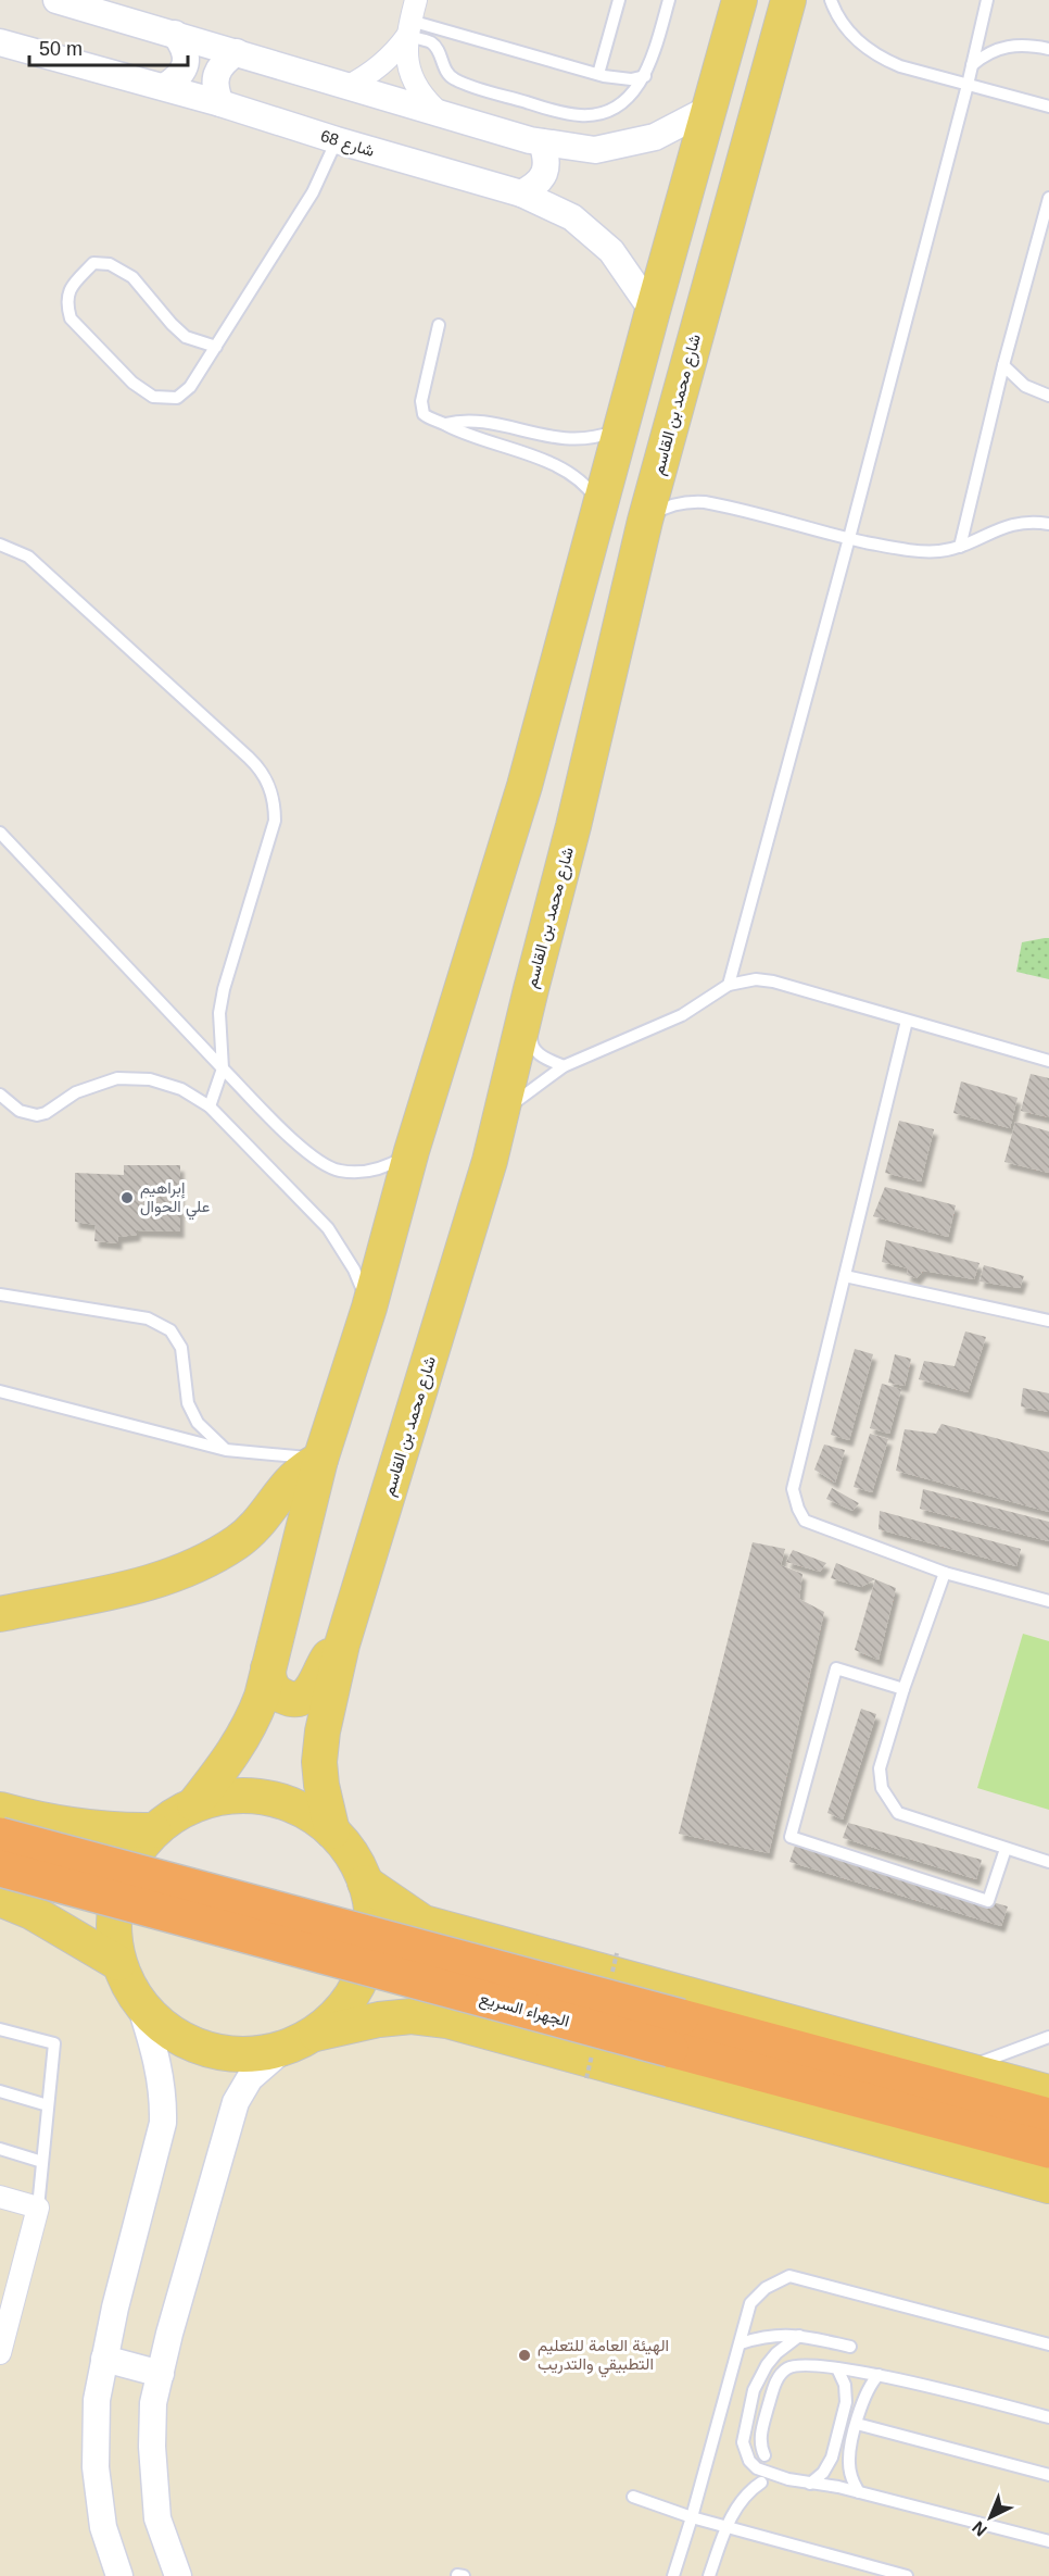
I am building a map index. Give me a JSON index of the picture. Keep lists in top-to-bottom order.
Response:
{
  "streets": {
    "highway": ["الجهراء السريع"],
    "main road": ["شارع محمد بن القاسم"],
    "street": ["شارع 68"]
  },
  "places": ["إبراهيم علي الحوال", "الهيئة العامة للتعليم التطبيقي والتدريب"],
  "scale_bar": "50 m",
  "north": "bottom left"
}
